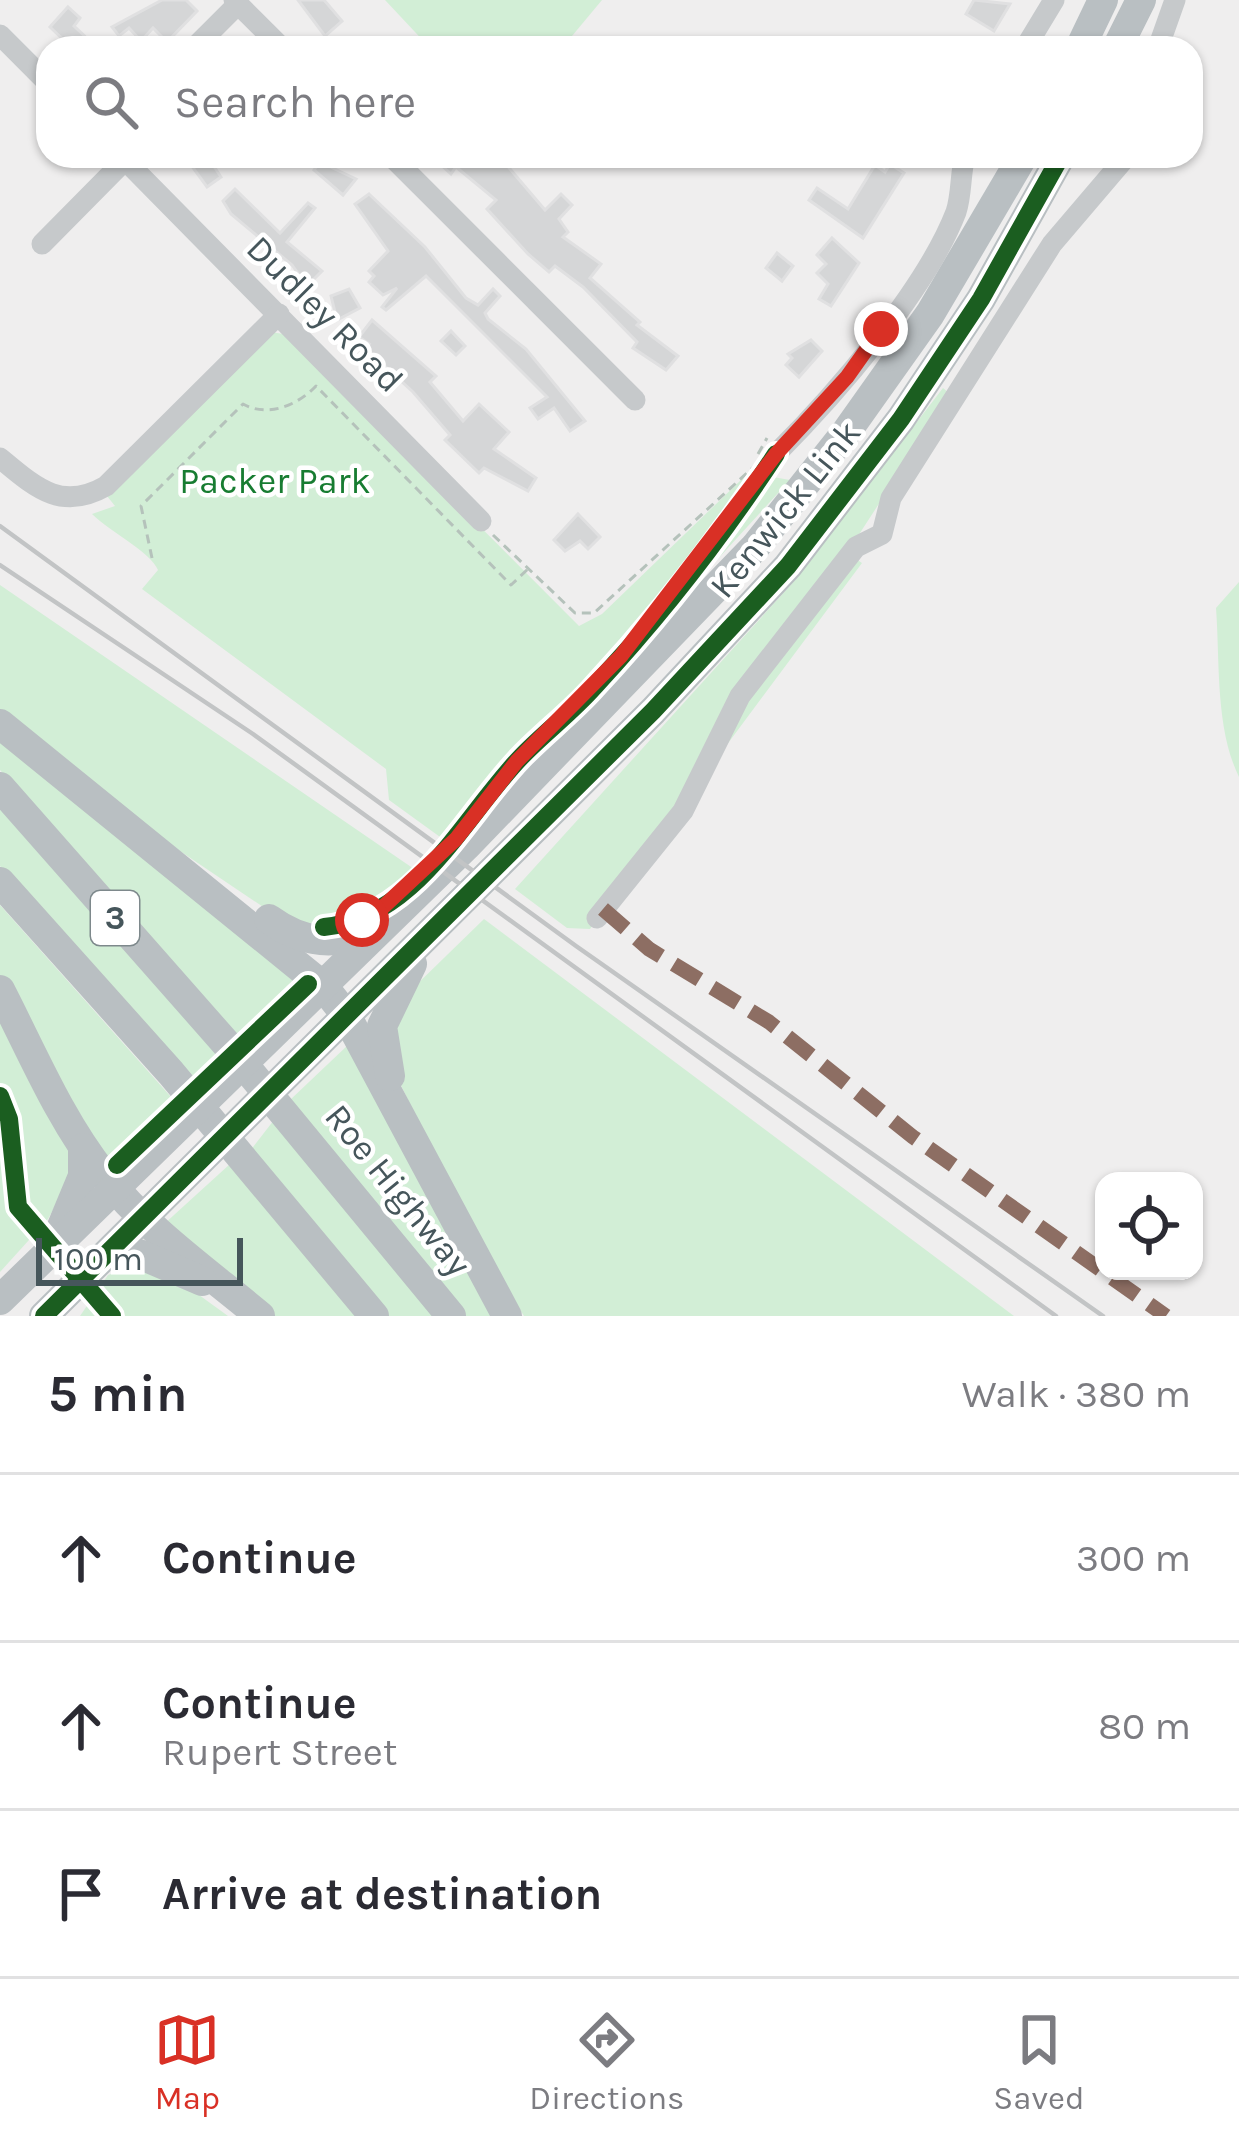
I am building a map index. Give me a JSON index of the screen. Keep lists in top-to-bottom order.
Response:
{
  "streets": {
    "highway": ["Kenwick Link", "3", "Roe Highway"],
    "street": ["Dudley Road"]
  },
  "parks": ["Packer Park"],
  "scale_bar": "100 m",
  "page": {
    "search": "Search here",
    "scale": "100 m",
    "heading": ["5 min", "Walk · 380 m"],
    "list": [
      ["Continue", "300 m"],
      ["Continue", "Rupert Street", "80 m"],
      "Arrive at destination"
    ],
    "nav": ["Map", "Directions", "Saved"]
  }
}
